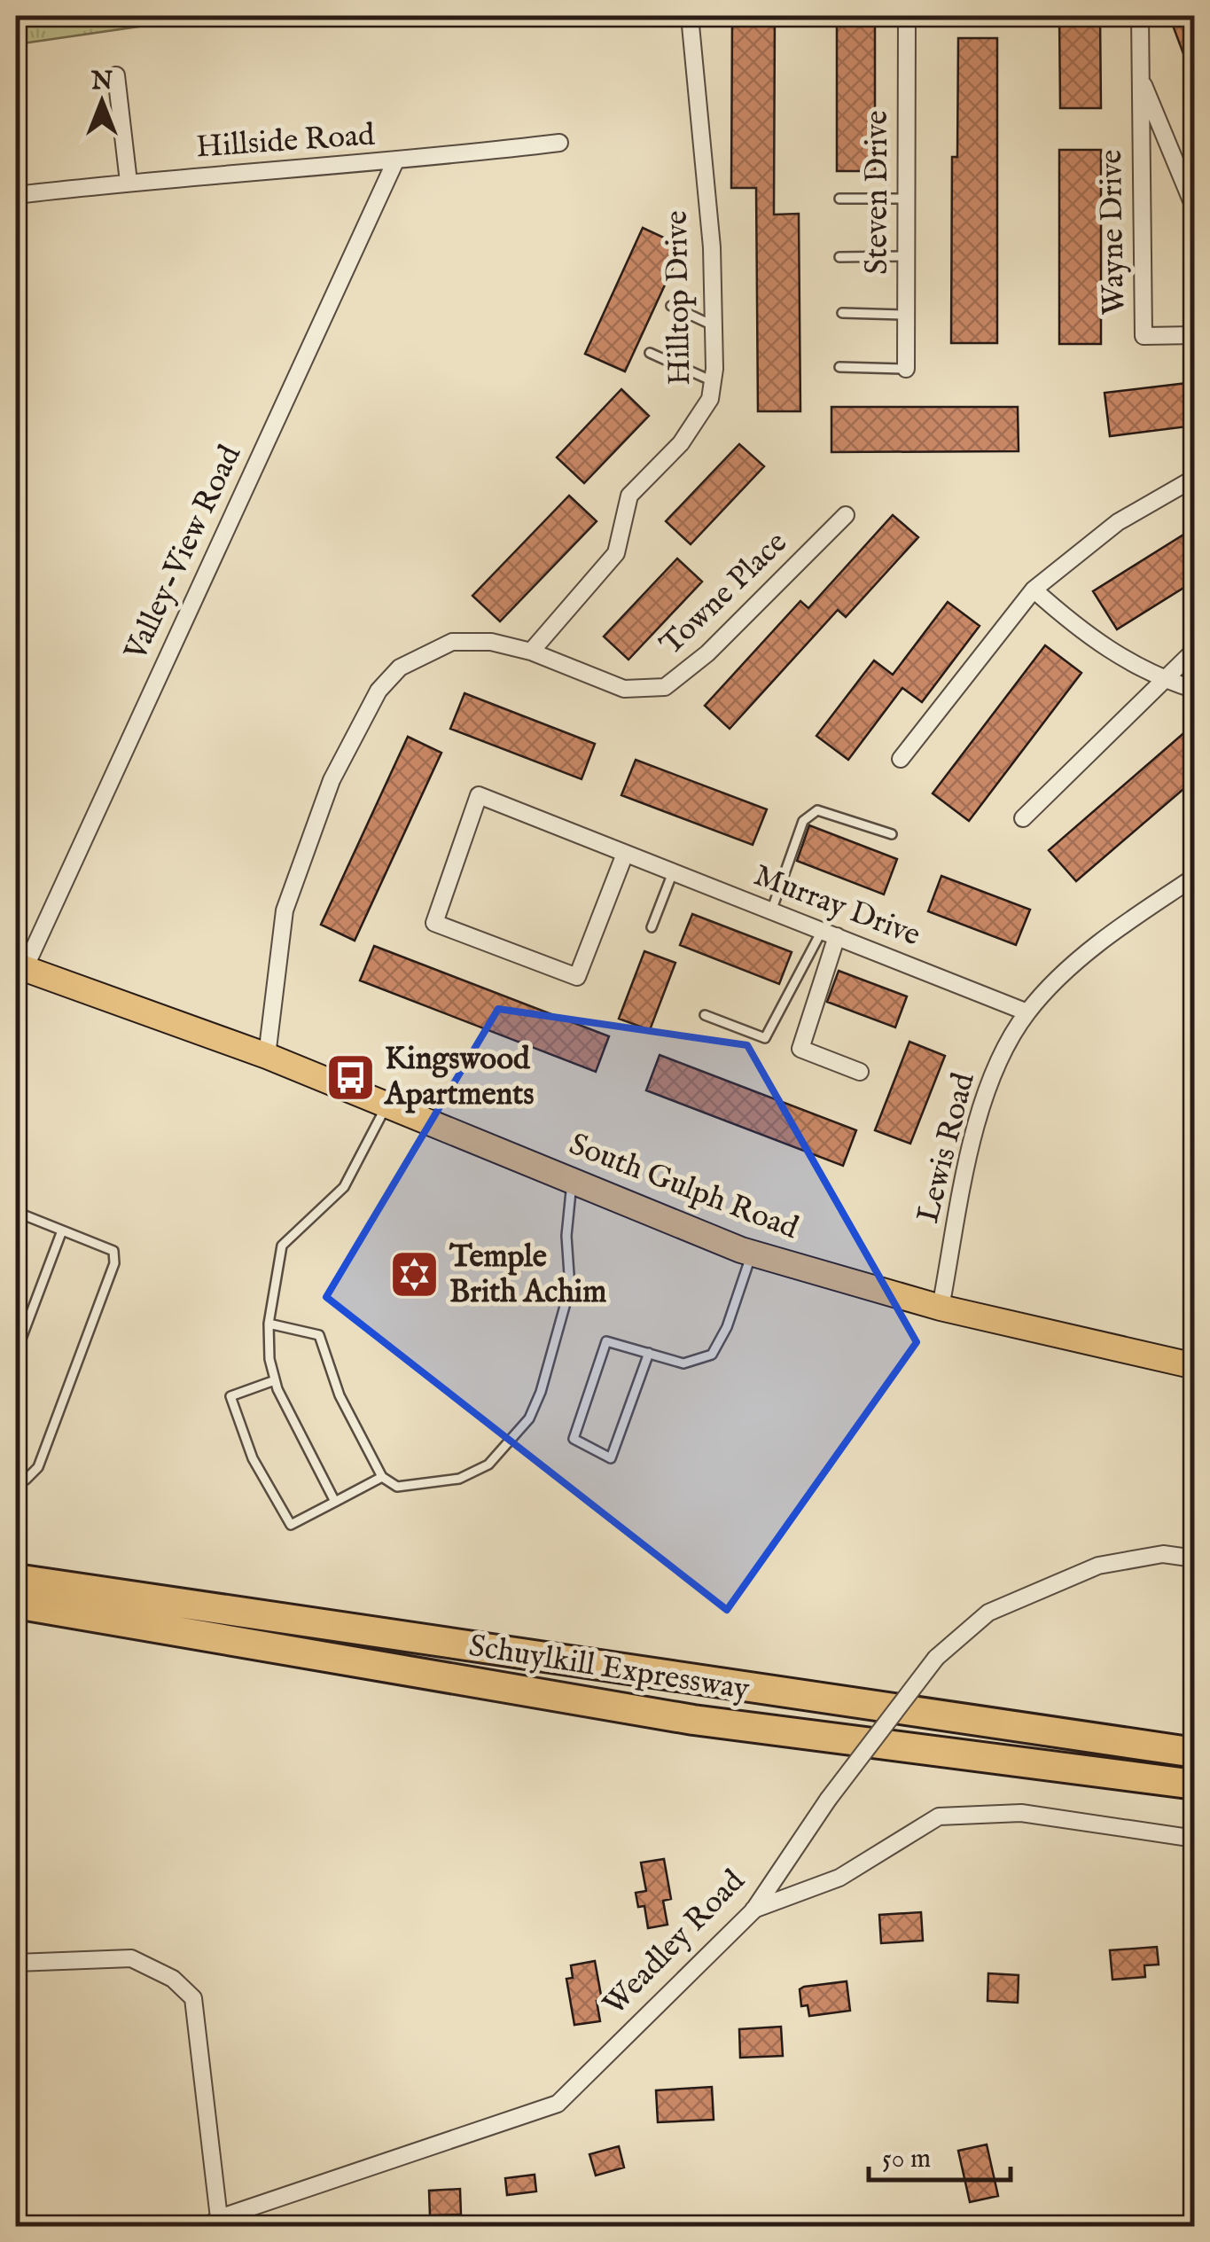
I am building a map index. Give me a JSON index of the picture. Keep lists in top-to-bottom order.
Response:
{
  "streets": {
    "highway": ["Schuylkill Expressway"],
    "main road": ["South Gulph Road"],
    "street": [
      "Hillside Road",
      "Steven Drive",
      "Wayne Drive",
      "Hilltop Drive",
      "Valley-View Road",
      "Towne Place",
      "Murray Drive",
      "Lewis Road",
      "Weadley Road"
    ]
  },
  "crossings": [
    ["Hillside Road", "Valley-View Road"],
    ["Hilltop Drive", "Towne Place"],
    ["Valley-View Road", "South Gulph Road"],
    ["Murray Drive", "Lewis Road"],
    ["Lewis Road", "South Gulph Road"]
  ],
  "places": {
    "bus stop": ["Kingswood Apartments"],
    "synagogue": ["Temple Brith Achim"]
  },
  "scale_bar": "50 m",
  "north": "top"
}
